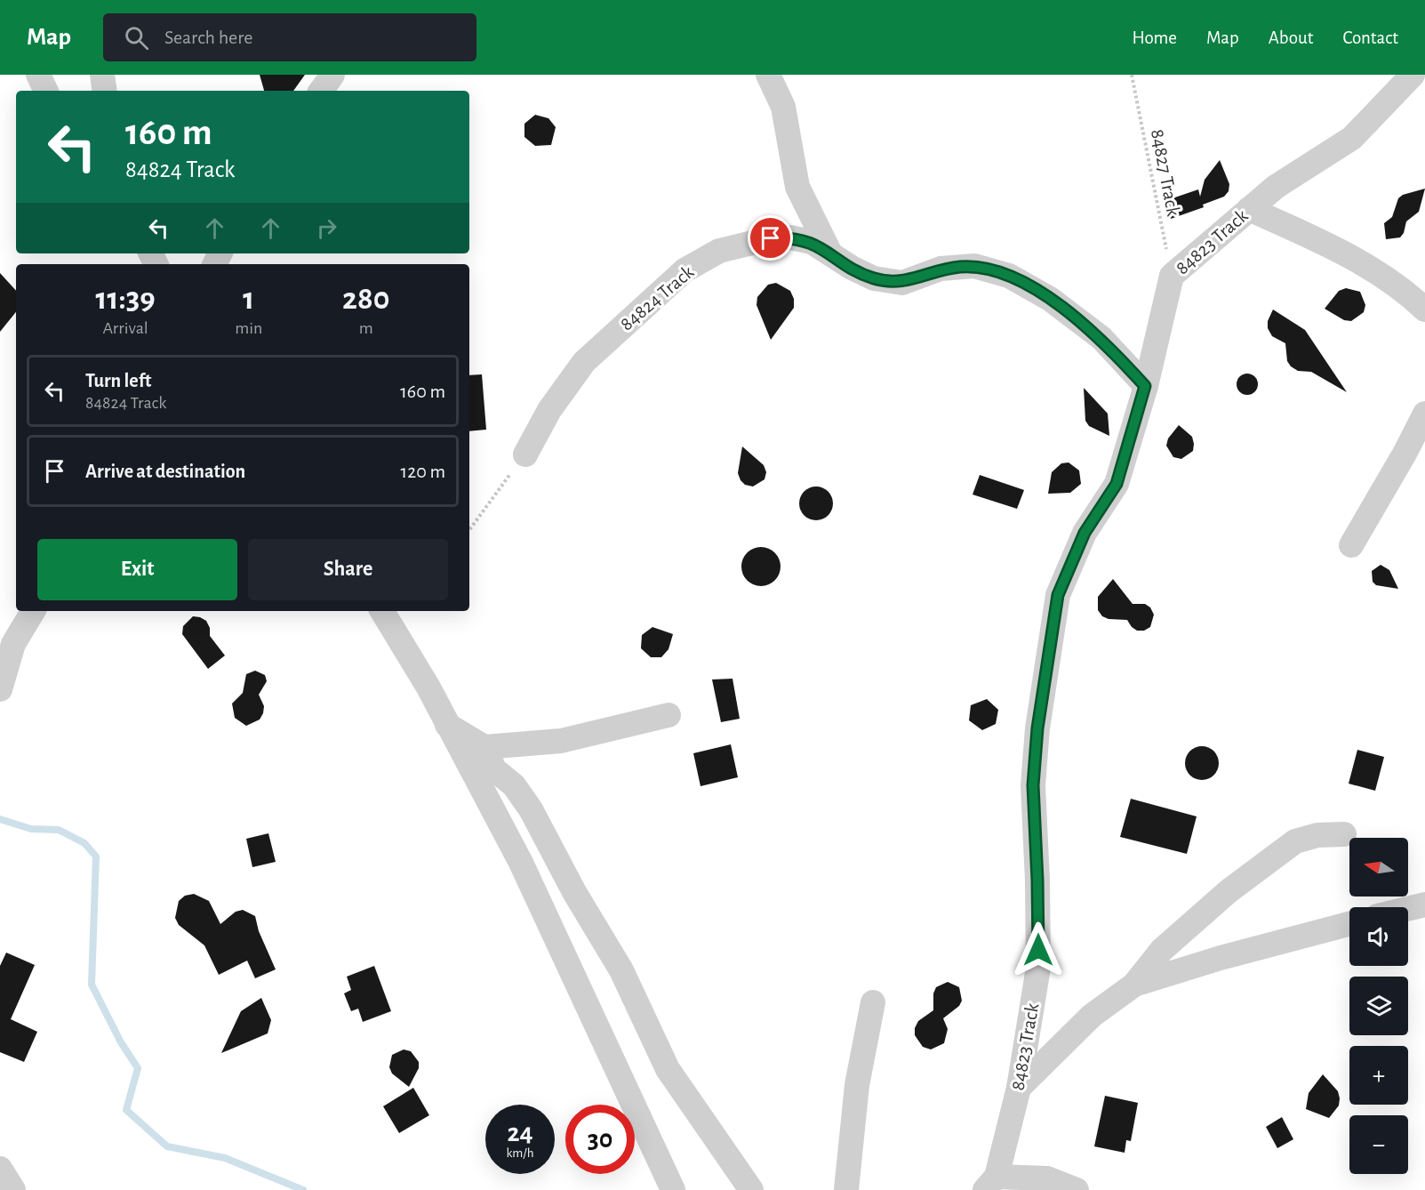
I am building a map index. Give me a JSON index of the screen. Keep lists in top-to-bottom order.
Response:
{
  "streets": {
    "street": ["84823 Track", "84824 Track"],
    "path": ["84827 Track"]
  },
  "crossings": [
    ["84827 Track", "84823 Track"],
    ["84823 Track", "84824 Track"]
  ],
  "north": "left",
  "page": {
    "header": "Map",
    "search": "Search here",
    "nav": [
      "Home",
      "Map",
      "About",
      "Contact"
    ],
    "turn": ["160 m", "84824 Track"],
    "eta": [
      "11:39",
      "Arrival",
      "1",
      "min",
      "280",
      "m"
    ],
    "list": [
      {
        "name": "Turn left",
        "note": "84824 Track",
        "value": "160 m"
      },
      {
        "name": "Arrive at destination",
        "value": "120 m"
      }
    ],
    "buttons": ["Exit", "Share"],
    "map_buttons": ["+", "−"],
    "speed": "24 km/h",
    "limit": "30"
  }
}
